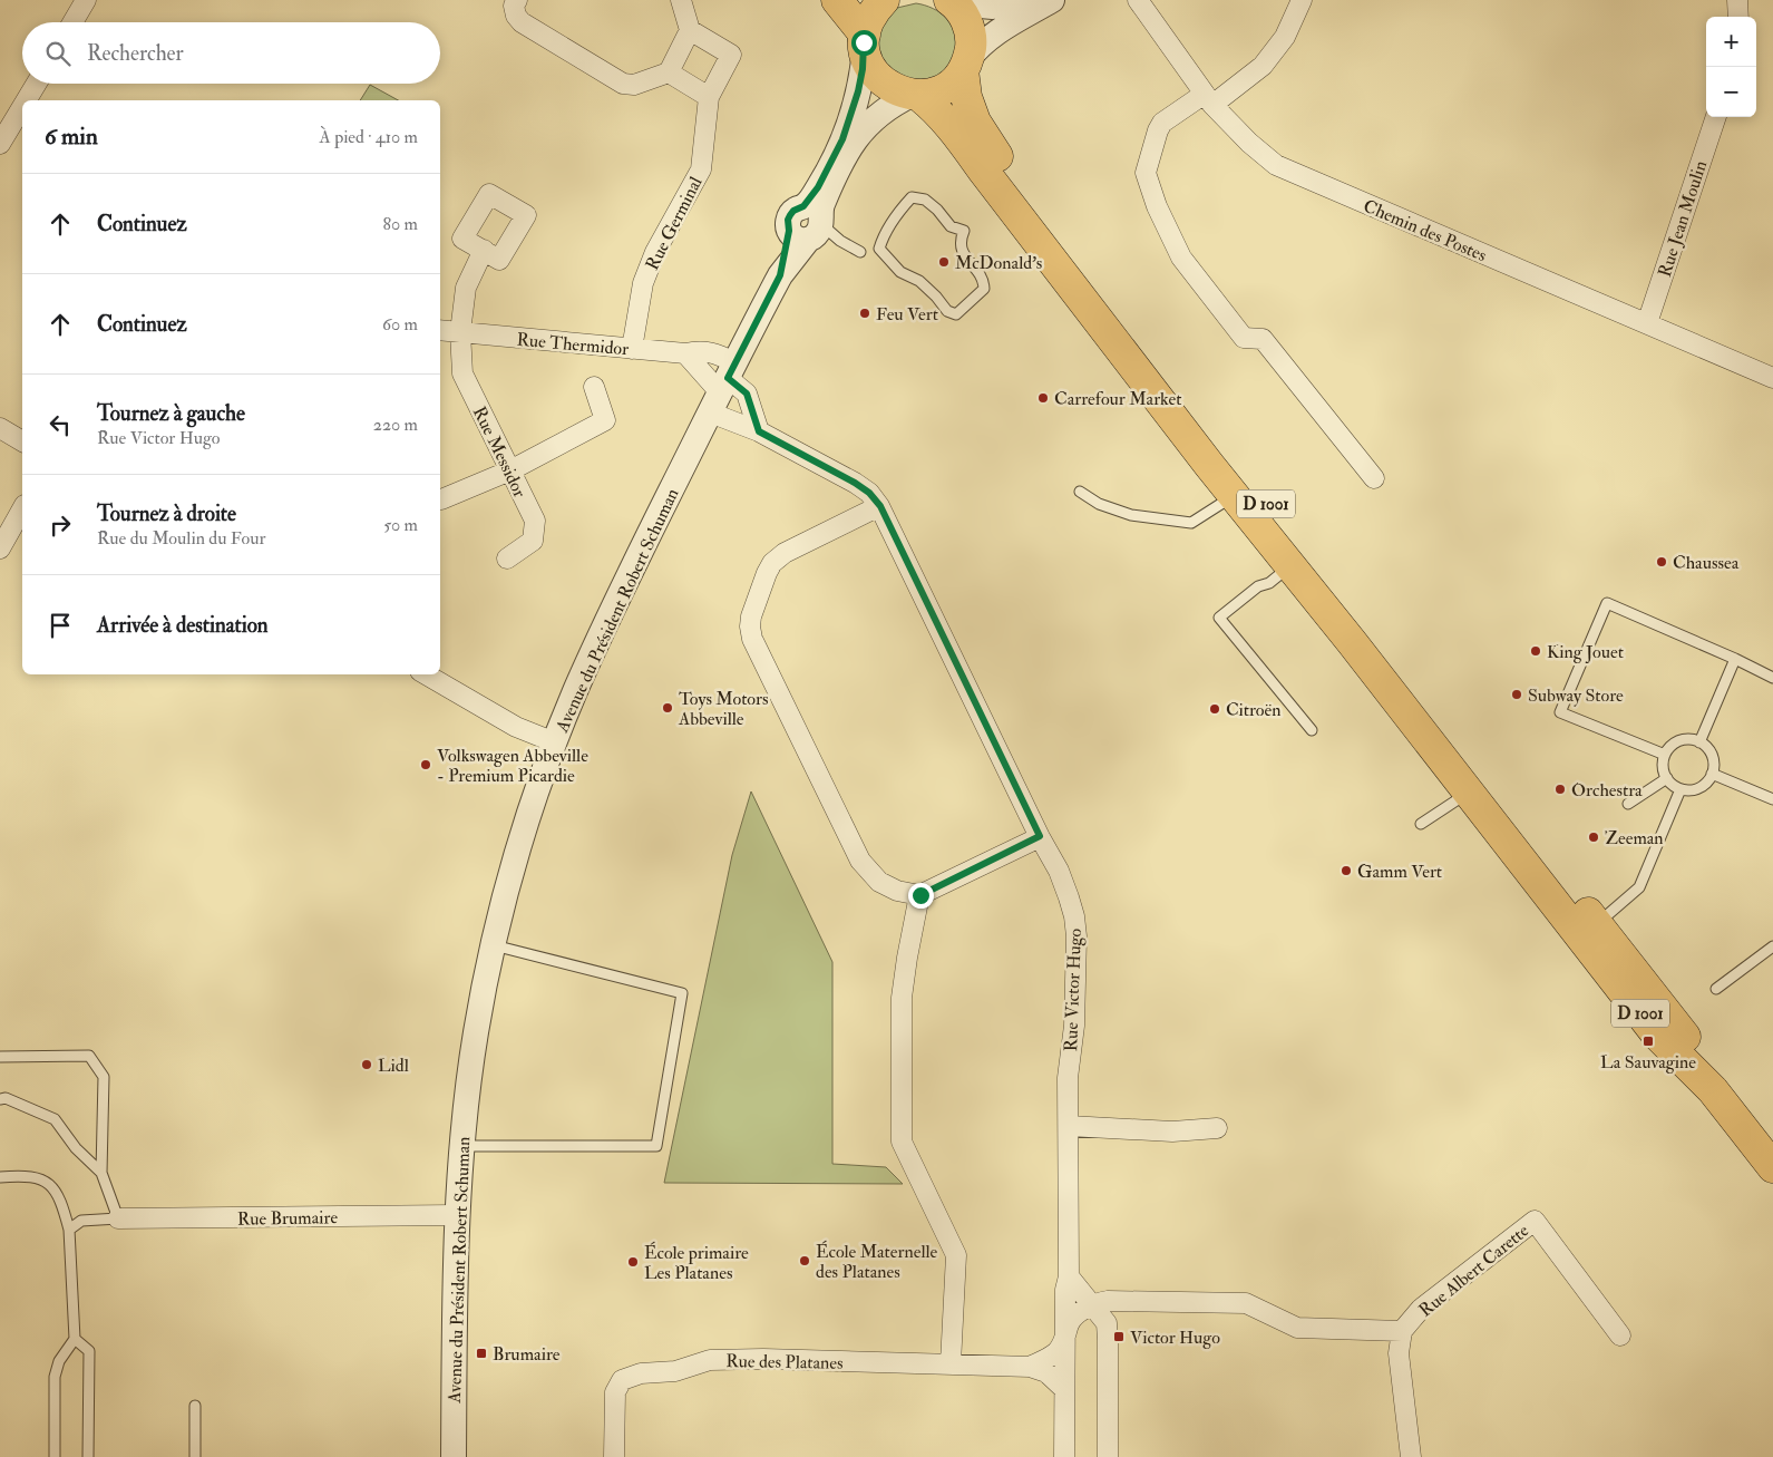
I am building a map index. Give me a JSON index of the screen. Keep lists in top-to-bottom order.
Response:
{
  "streets": {
    "main road": ["D 1001"],
    "street": [
      "Rue Jean Moulin",
      "Rue Germinal",
      "Chemin des Postes",
      "Rue Thermidor",
      "Rue Messidor",
      "Avenue du Président Robert Schuman",
      "Rue Victor Hugo",
      "Rue Brumaire",
      "Rue Albert Carette",
      "Rue des Platanes"
    ]
  },
  "crossings": [
    ["Rue Jean Moulin", "Chemin des Postes"],
    ["Rue Germinal", "Rue Thermidor"],
    ["Rue Thermidor", "Rue Messidor"],
    ["Rue Thermidor", "Avenue du Président Robert Schuman"],
    ["Rue Thermidor", "Rue Victor Hugo"],
    ["D 1001", "Avenue du Président Robert Schuman"],
    ["Avenue du Président Robert Schuman", "Rue Victor Hugo"],
    ["Avenue du Président Robert Schuman", "Rue Brumaire"],
    ["Rue Victor Hugo", "Rue Albert Carette"],
    ["Rue Victor Hugo", "Rue des Platanes"]
  ],
  "places": {
    "other": [
      "McDonald's",
      "Feu Vert",
      "Carrefour Market",
      "Chaussea",
      "King Jouet",
      "Subway Store",
      "Toys Motors Abbeville",
      "Citroën",
      "Volkswagen Abbeville - Premium Picardie",
      "Orchestra",
      "Zeeman",
      "Gamm Vert",
      "Lidl",
      "École Maternelle des Platanes",
      "École primaire Les Platanes"
    ],
    "transit": ["La Sauvagine", "Victor Hugo", "Brumaire"]
  },
  "page": {
    "map_buttons": ["+", "−"],
    "search": "Rechercher",
    "heading": ["6 min", "À pied · 410 m"],
    "list": [
      ["Continuez", "80 m"],
      ["Continuez", "60 m"],
      ["Tournez à gauche", "Rue Victor Hugo", "220 m"],
      ["Tournez à droite", "Rue du Moulin du Four", "50 m"],
      "Arrivée à destination"
    ]
  }
}
